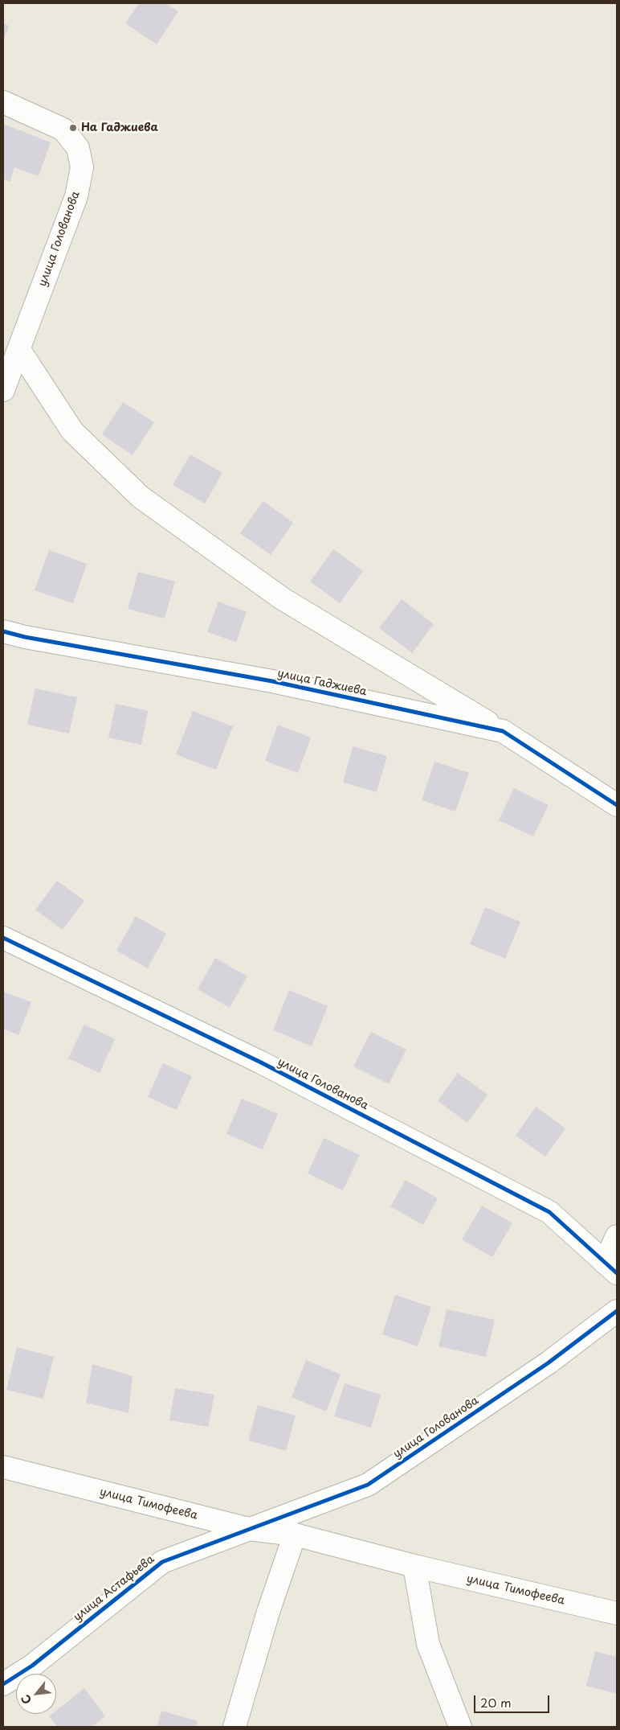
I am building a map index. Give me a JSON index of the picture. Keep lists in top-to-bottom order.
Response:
{
  "streets": {
    "street": [
      "улица Голованова",
      "улица Гаджиева",
      "улица Тимофеева",
      "улица Астафьева"
    ]
  },
  "crossings": [
    ["улица Голованова", "улица Гаджиева"],
    ["улица Голованова", "улица Тимофеева"],
    ["улица Голованова", "улица Астафьева"],
    ["улица Тимофеева", "улица Астафьева"]
  ],
  "places": ["На Гаджиева"],
  "scale_bar": "20 m",
  "north": "bottom left"
}
